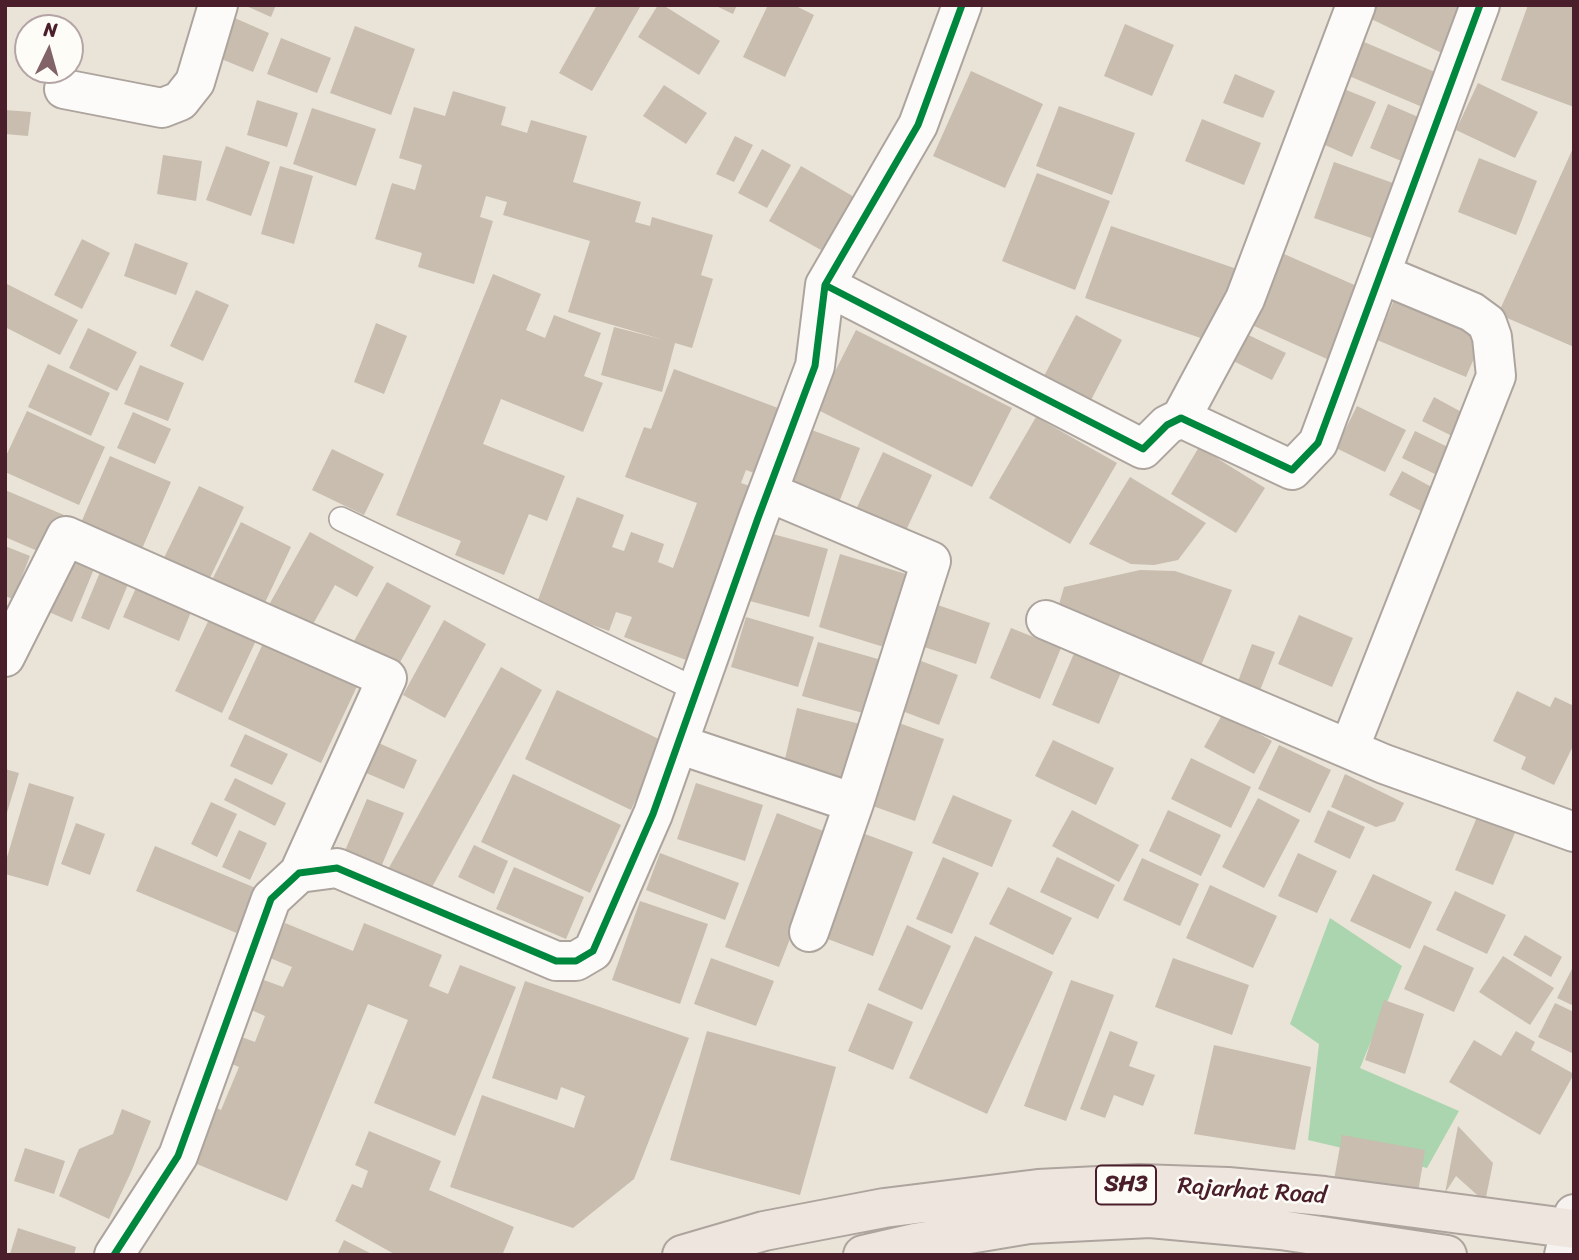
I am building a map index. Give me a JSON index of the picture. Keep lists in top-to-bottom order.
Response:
{
  "streets": {
    "main road": ["SH3", "Rajarhat Road"]
  },
  "north": "top"
}
